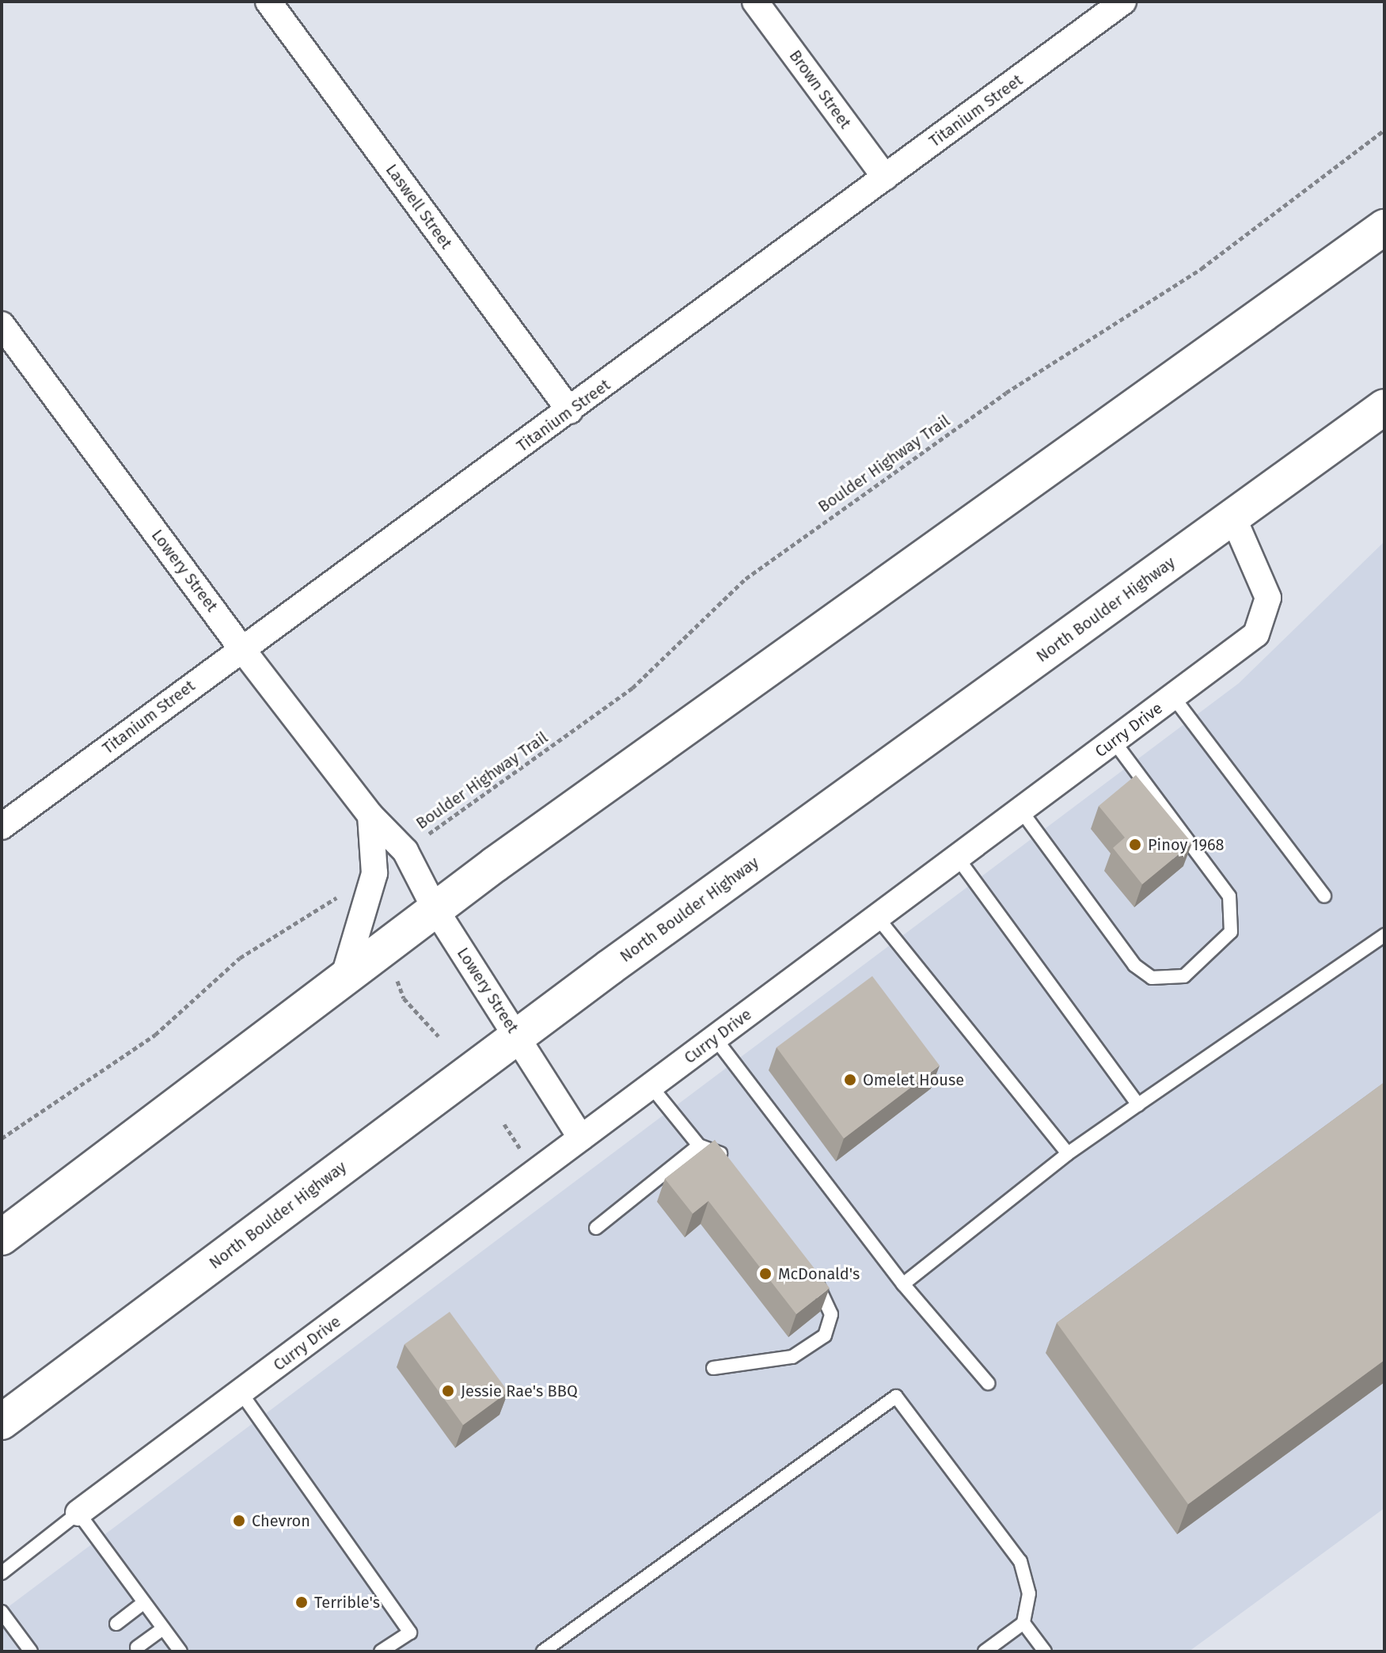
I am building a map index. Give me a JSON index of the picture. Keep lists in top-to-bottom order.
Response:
{
  "streets": {
    "main road": ["North Boulder Highway"],
    "street": [
      "Brown Street",
      "Titanium Street",
      "Laswell Street",
      "Lowery Street",
      "Curry Drive"
    ],
    "path": ["Boulder Highway Trail"]
  },
  "crossings": [
    ["Brown Street", "Titanium Street"],
    ["Titanium Street", "Laswell Street"],
    ["Titanium Street", "Lowery Street"],
    ["Lowery Street", "North Boulder Highway"],
    ["Lowery Street", "Curry Drive"],
    ["North Boulder Highway", "Curry Drive"]
  ],
  "places": [
    "Pinoy 1968",
    "Omelet House",
    "McDonald's",
    "Jessie Rae's BBQ",
    "Chevron",
    "Terrible's"
  ]
}
